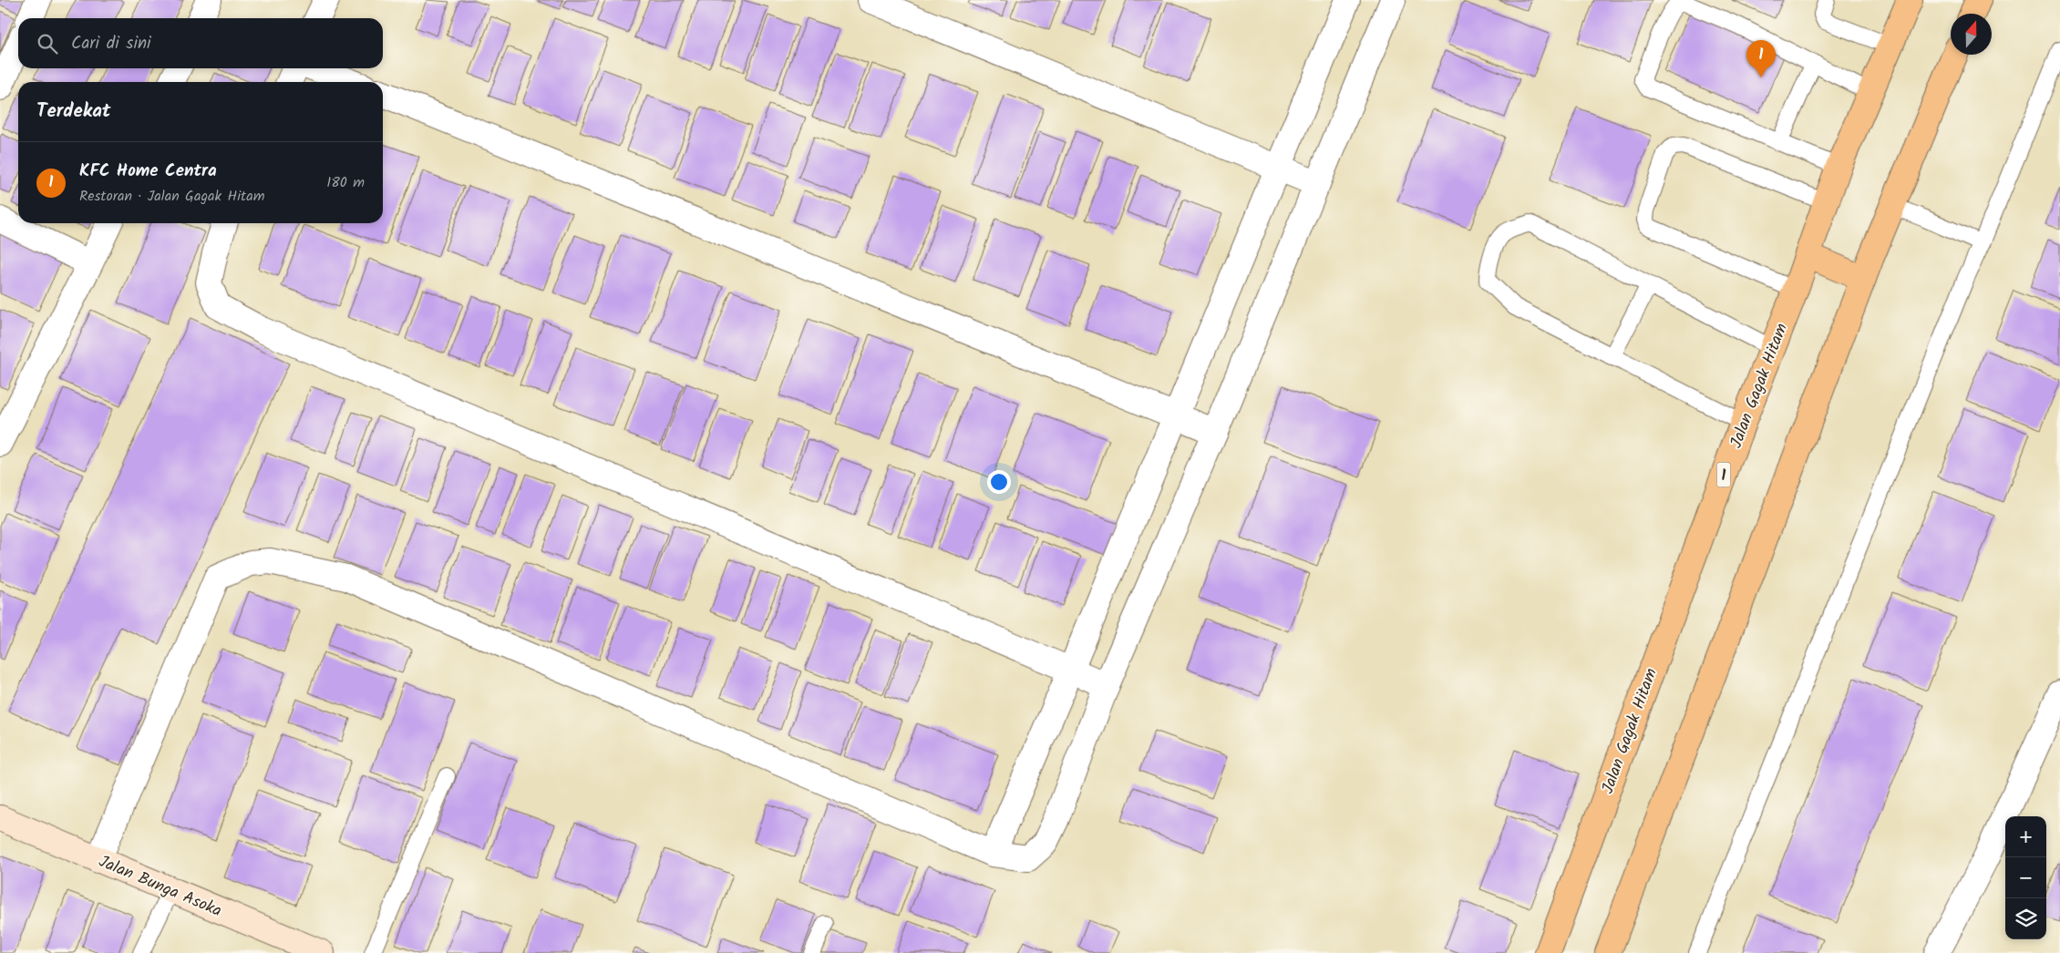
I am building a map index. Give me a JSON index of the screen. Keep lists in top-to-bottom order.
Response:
{
  "streets": {
    "highway": ["Jalan Gagak Hitam", "1"],
    "street": ["Jalan Bunga Asoka"]
  },
  "north": "top",
  "page": {
    "search": "Cari di sini",
    "pins": "1",
    "heading": "Terdekat",
    "list": [
      {
        "mark": "1",
        "name": "KFC Home Centra",
        "note": "Restoran · Jalan Gagak Hitam",
        "value": "180 m"
      }
    ],
    "map_buttons": ["+", "−"]
  }
}
